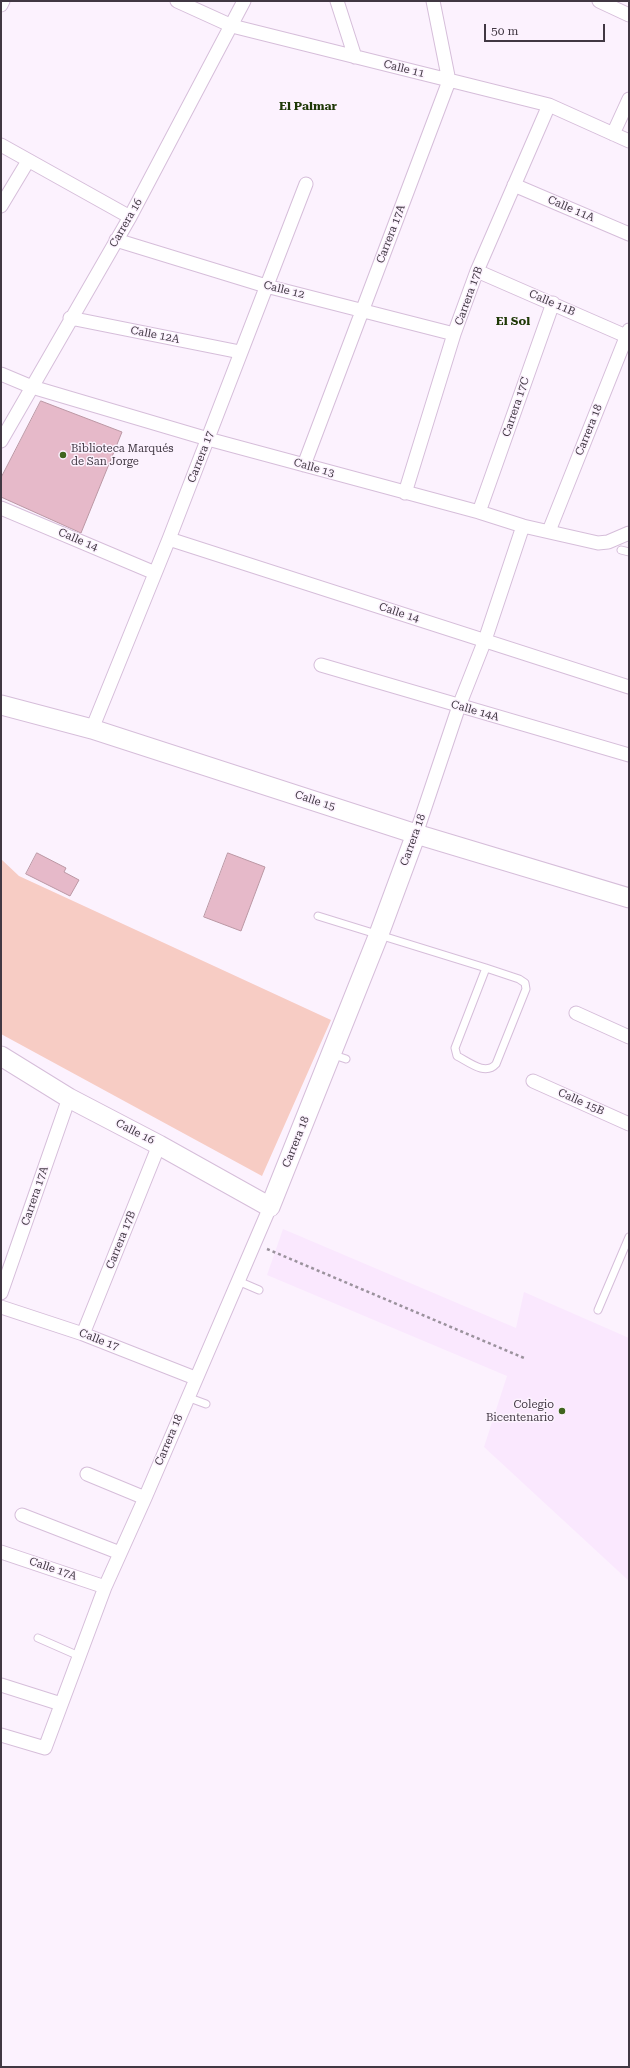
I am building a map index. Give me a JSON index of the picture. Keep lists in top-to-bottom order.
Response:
{
  "streets": {
    "street": [
      "Calle 11",
      "Calle 11A",
      "Carrera 16",
      "Carrera 17A",
      "Calle 12",
      "Carrera 17B",
      "Calle 11B",
      "Calle 12A",
      "Carrera 17C",
      "Carrera 18",
      "Carrera 17",
      "Calle 13",
      "Calle 14",
      "Calle 14A",
      "Calle 15",
      "Calle 15B",
      "Calle 16",
      "Calle 17",
      "Calle 17A"
    ]
  },
  "crossings": [
    ["Calle 11", "Carrera 16"],
    ["Calle 11", "Carrera 17A"],
    ["Calle 11", "Carrera 17B"],
    ["Calle 11A", "Carrera 17B"],
    ["Carrera 16", "Calle 12"],
    ["Carrera 16", "Calle 12A"],
    ["Carrera 16", "Calle 13"],
    ["Carrera 17A", "Calle 12"],
    ["Carrera 17A", "Calle 13"],
    ["Carrera 17A", "Calle 16"],
    ["Calle 12", "Carrera 17B"],
    ["Calle 12", "Carrera 17"],
    ["Carrera 17B", "Calle 11B"],
    ["Carrera 17B", "Calle 13"],
    ["Carrera 17B", "Calle 16"],
    ["Carrera 17B", "Calle 17"],
    ["Calle 11B", "Carrera 17C"],
    ["Calle 11B", "Carrera 18"],
    ["Calle 12A", "Carrera 17"],
    ["Carrera 17C", "Calle 13"],
    ["Carrera 18", "Calle 13"],
    ["Carrera 18", "Calle 14"],
    ["Carrera 18", "Calle 14A"],
    ["Carrera 18", "Calle 15"],
    ["Carrera 18", "Calle 16"],
    ["Carrera 18", "Calle 17"],
    ["Carrera 18", "Calle 17A"],
    ["Carrera 17", "Calle 13"],
    ["Carrera 17", "Calle 14"],
    ["Carrera 17", "Calle 15"]
  ],
  "districts": ["El Palmar", "El Sol"],
  "places": ["Biblioteca Marqués de San Jorge", "Colegio Bicentenario"],
  "scale_bar": "50 m"
}
